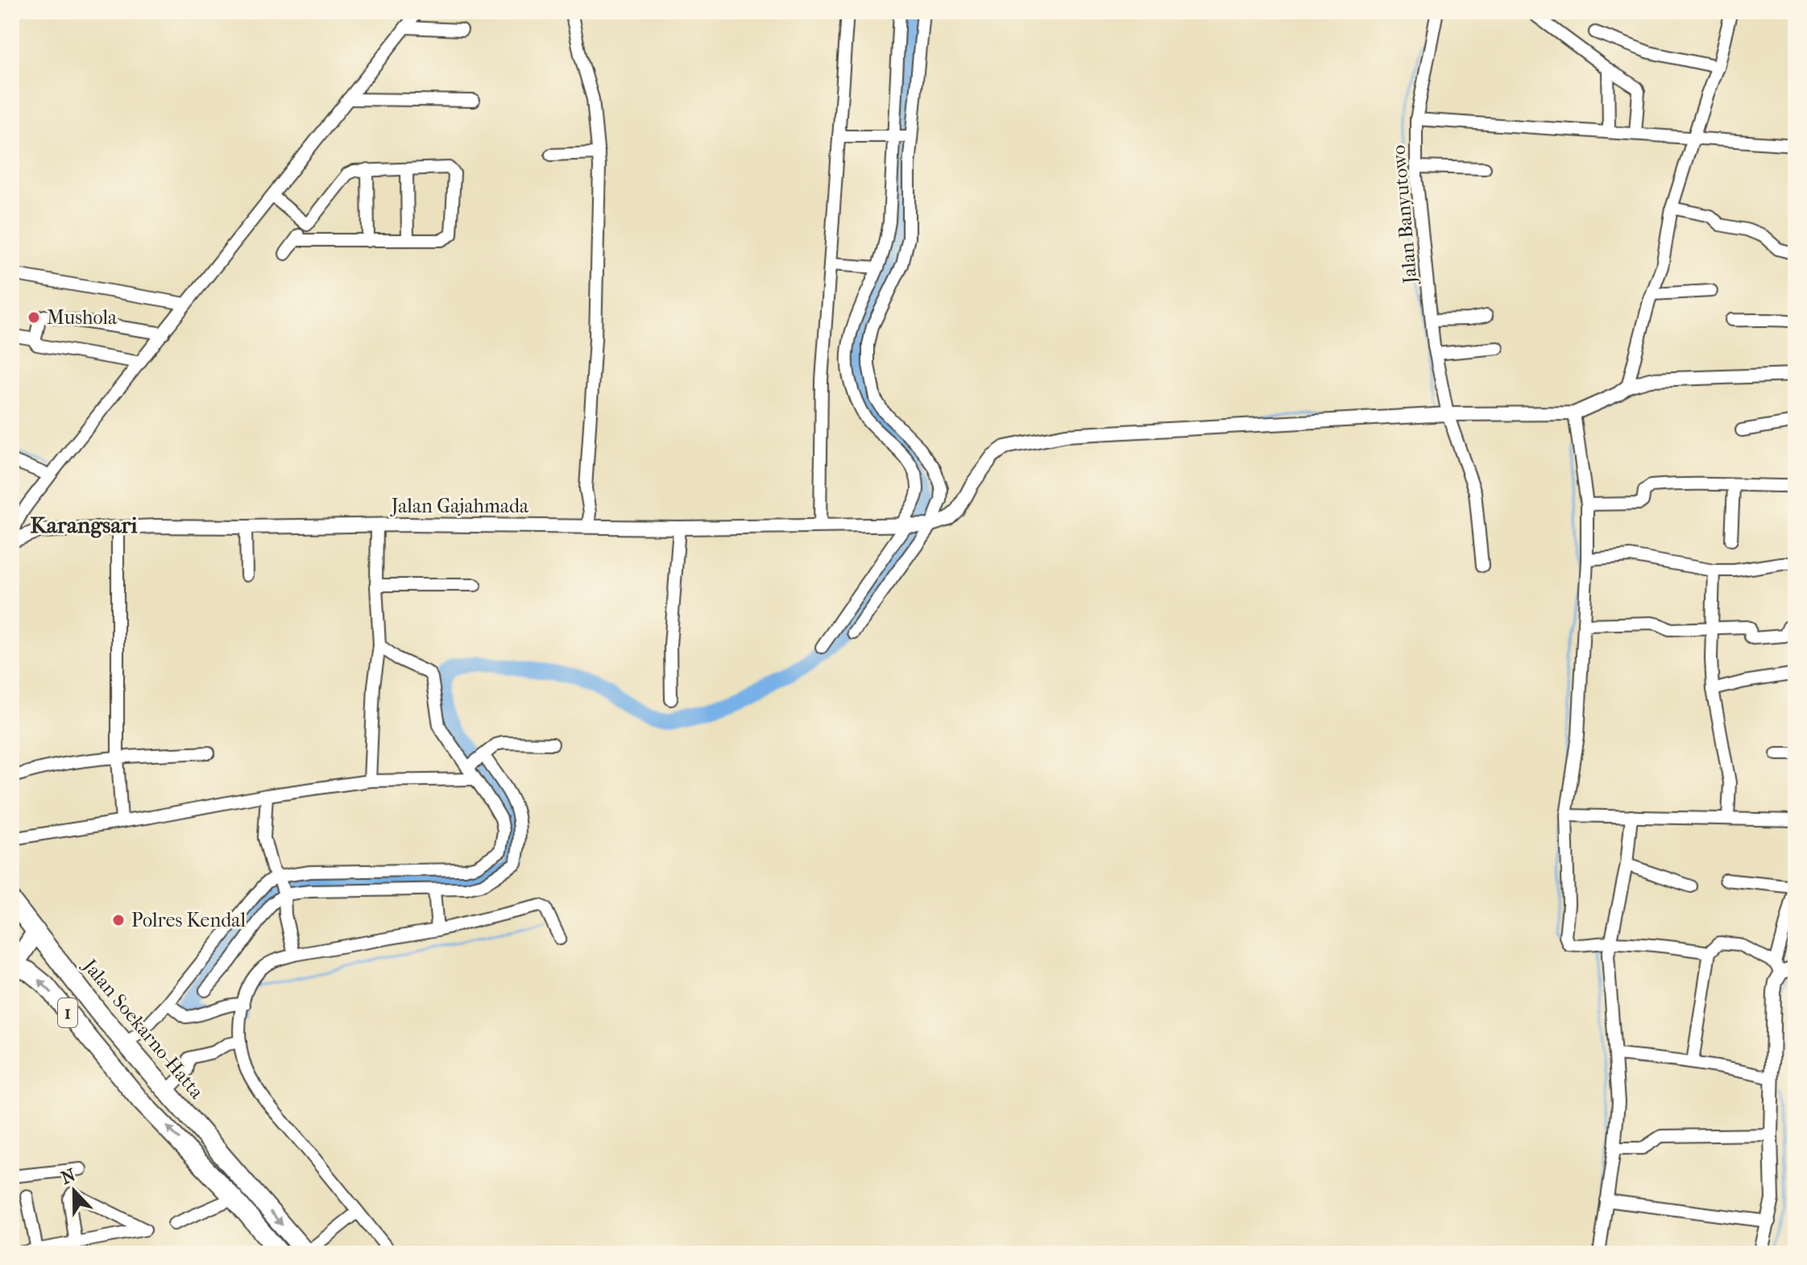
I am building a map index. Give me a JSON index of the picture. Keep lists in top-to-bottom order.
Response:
{
  "streets": {
    "highway": ["1", "Jalan Soekarno-Hatta"],
    "street": ["Jalan Banyutowo", "Jalan Gajahmada"]
  },
  "crossings": [
    ["1", "Jalan Soekarno-Hatta"]
  ],
  "districts": ["Karangsari"],
  "places": ["Mushola", "Polres Kendal"],
  "north": "top"
}
